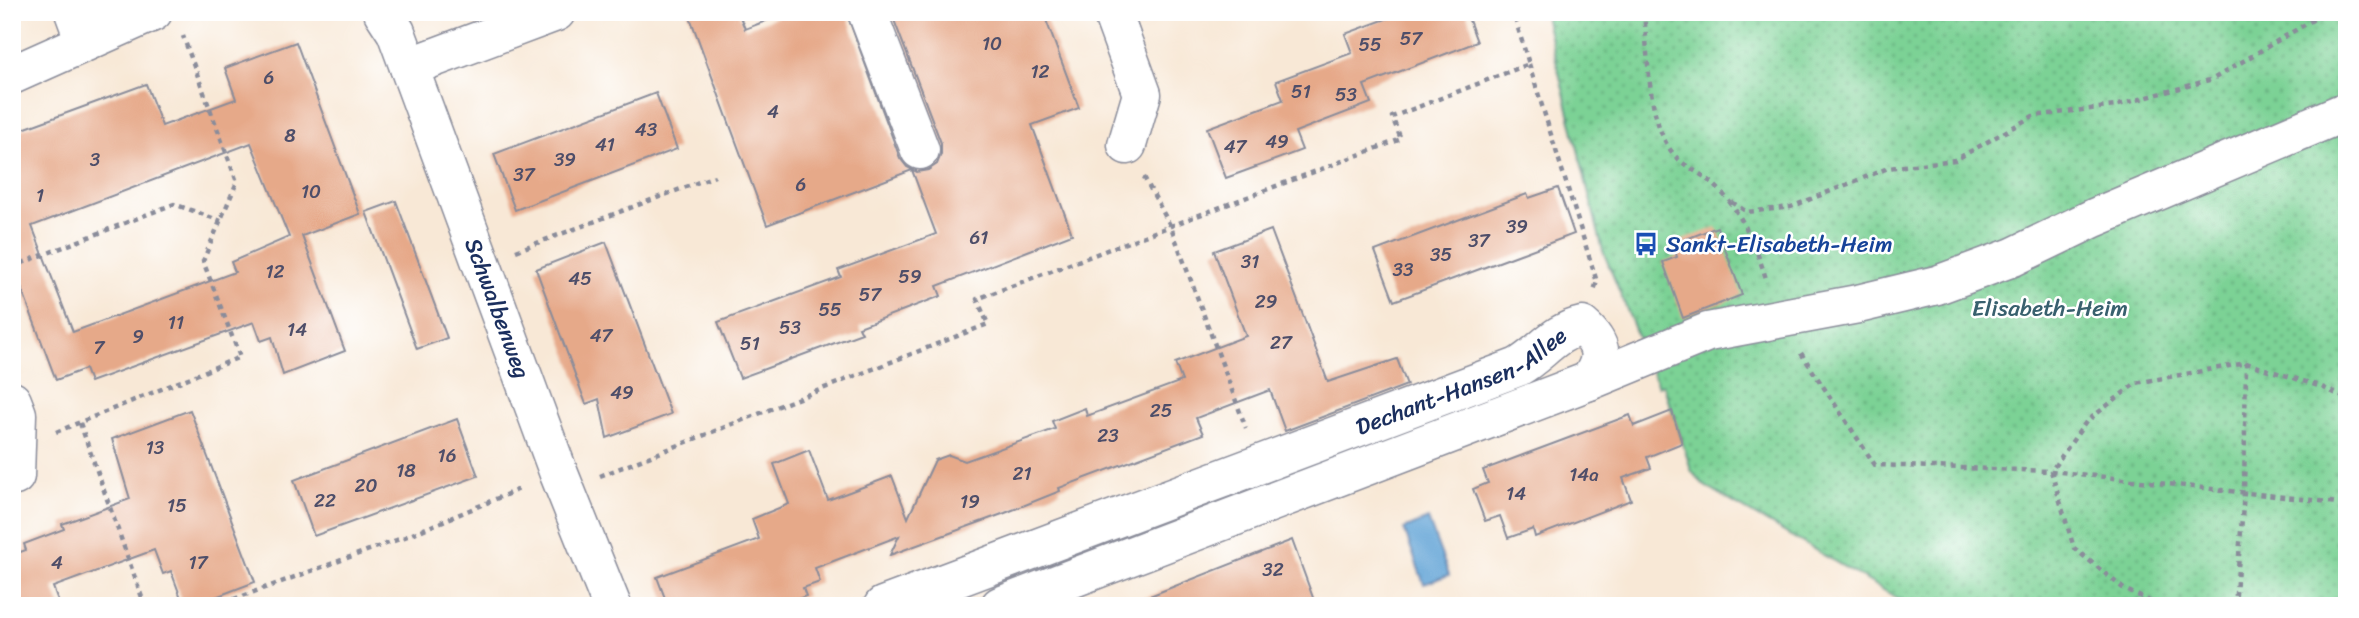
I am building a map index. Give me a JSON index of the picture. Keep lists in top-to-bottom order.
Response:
{
  "streets": {
    "street": ["Schwalbenweg", "Dechant-Hansen-Allee"]
  },
  "parks": ["Elisabeth-Heim"],
  "places": {
    "bus stop": ["Sankt-Elisabeth-Heim"]
  },
  "house_numbers": [
    "57",
    "10",
    "55",
    "12",
    "6",
    "51",
    "53",
    "4",
    "43",
    "8",
    "49",
    "41",
    "47",
    "3",
    "39",
    "37",
    "6",
    "10",
    "1",
    "39",
    "61",
    "37",
    "35",
    "31",
    "33",
    "12",
    "59",
    "45",
    "57",
    "29",
    "55",
    "11",
    "53",
    "14",
    "47",
    "9",
    "27",
    "51",
    "7",
    "49",
    "25",
    "23",
    "13",
    "16",
    "18",
    "21",
    "14a",
    "20",
    "14",
    "22",
    "19",
    "15",
    "4",
    "17",
    "32"
  ]
}
